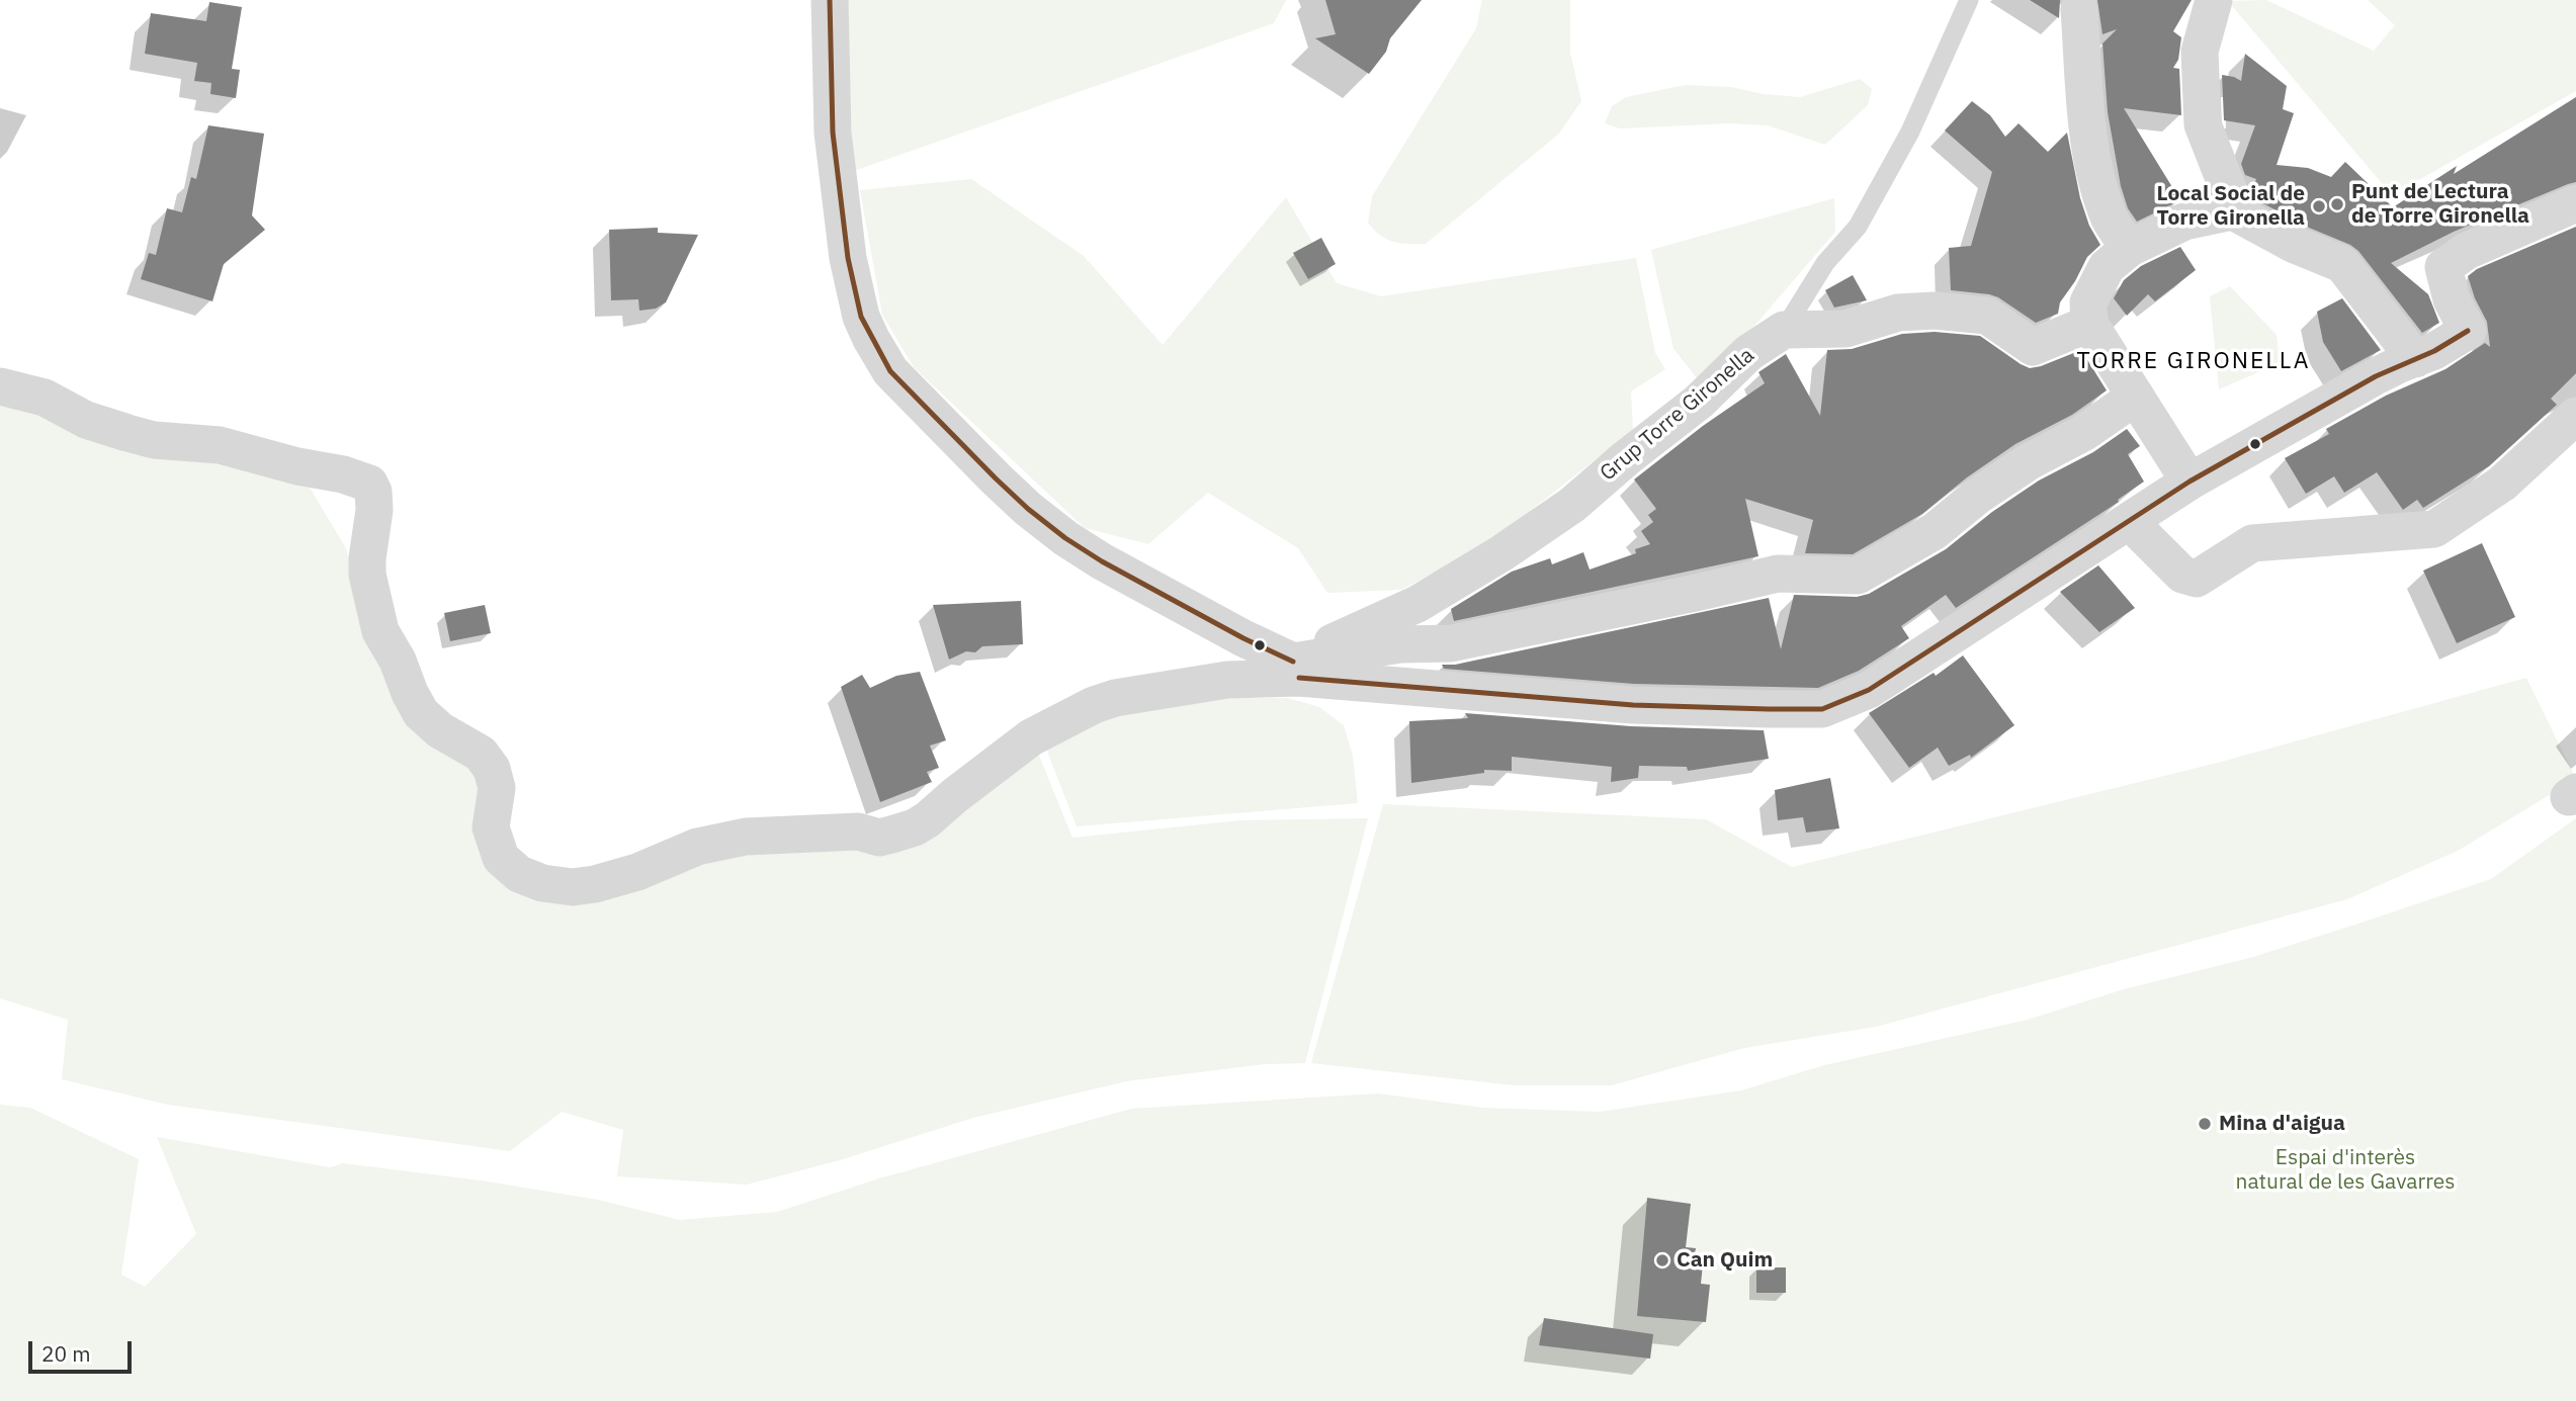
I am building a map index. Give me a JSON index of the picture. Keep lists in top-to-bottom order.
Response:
{
  "streets": {
    "street": ["Grup Torre Gironella"]
  },
  "districts": ["TORRE GIRONELLA"],
  "parks": ["Espai d'interès natural de les Gavarres"],
  "places": [
    "Punt de Lectura de Torre Gironella",
    "Local Social de Torre Gironella",
    "Mina d'aigua",
    "Can Quim"
  ],
  "scale_bar": "20 m"
}
